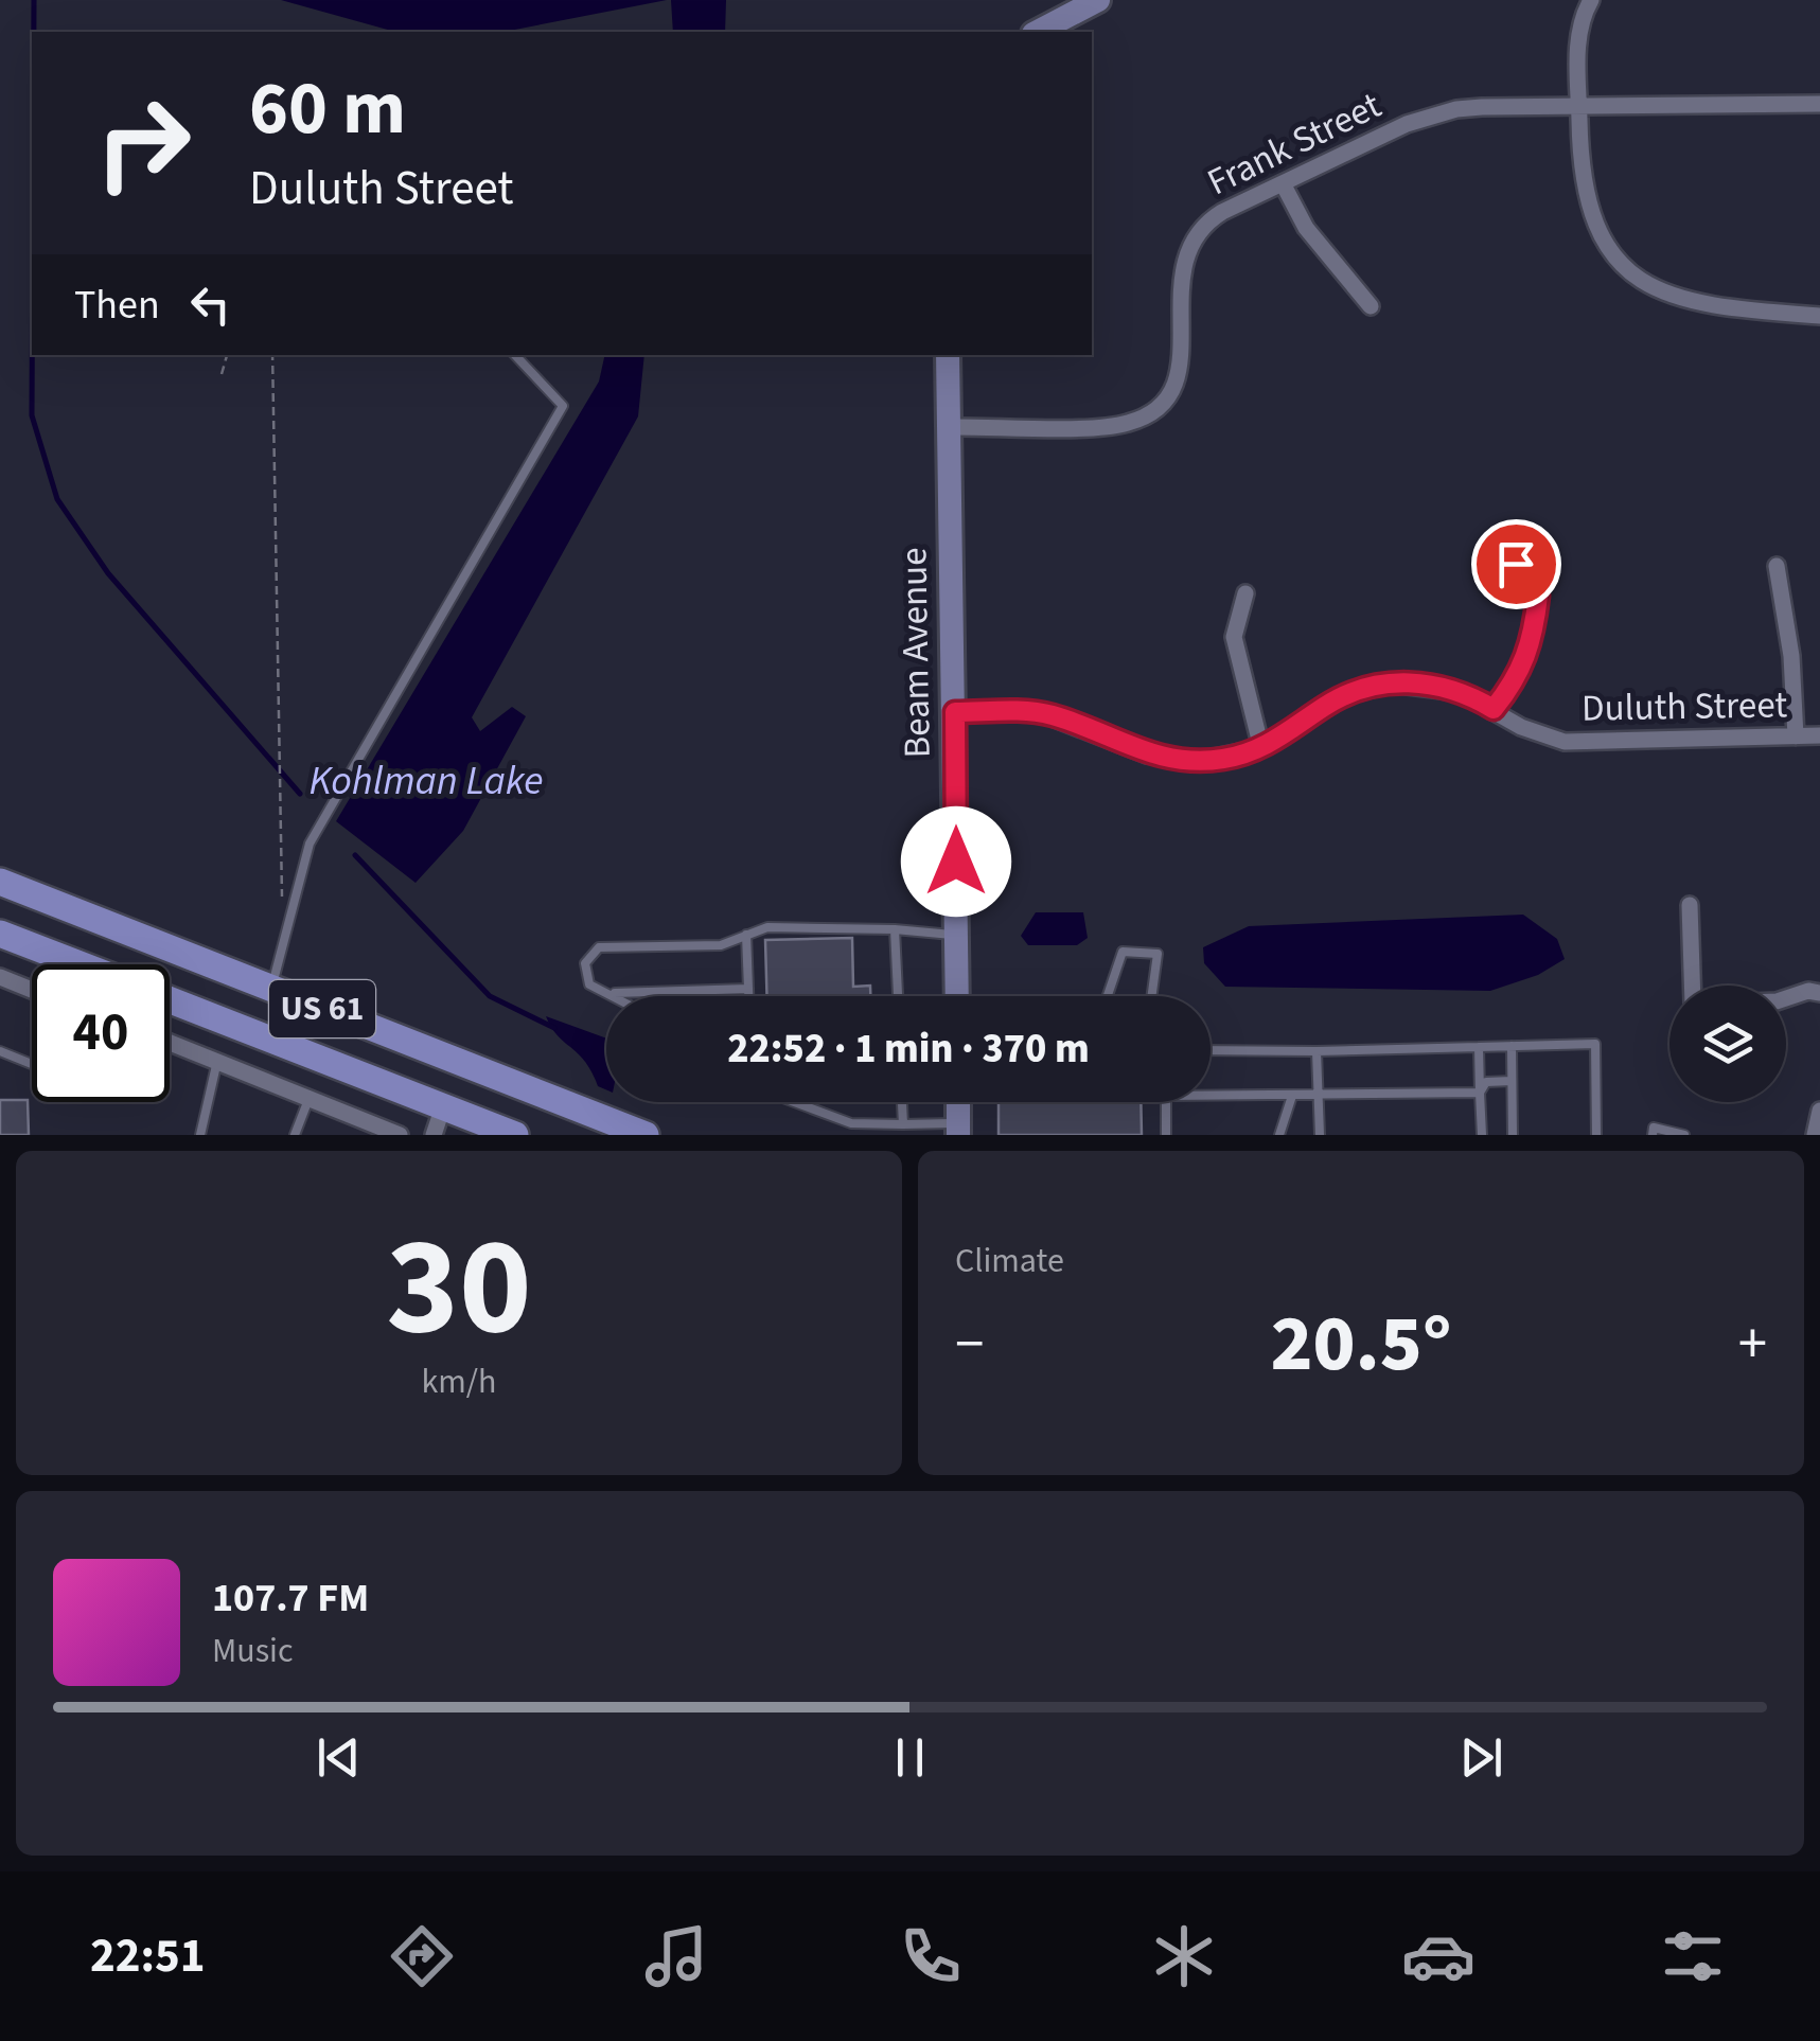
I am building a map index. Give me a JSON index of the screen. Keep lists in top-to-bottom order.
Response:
{
  "streets": {
    "main road": ["US 61"],
    "street": ["Frank Street", "Beam Avenue", "Duluth Street"]
  },
  "crossings": [
    ["Frank Street", "Beam Avenue"],
    ["Beam Avenue", "Duluth Street"]
  ],
  "water": ["Kohlman Lake"],
  "page": {
    "turn": ["60 m", "Duluth Street"],
    "then": "Then",
    "limit": "40",
    "trip": "22:52 · 1 min · 370 m",
    "tile": [
      ["30", "km/h"],
      "Climate"
    ],
    "heat": ["−", "20.5°", "+"],
    "song": ["107.7 FM", "Music"],
    "tabs": "22:51"
  }
}
